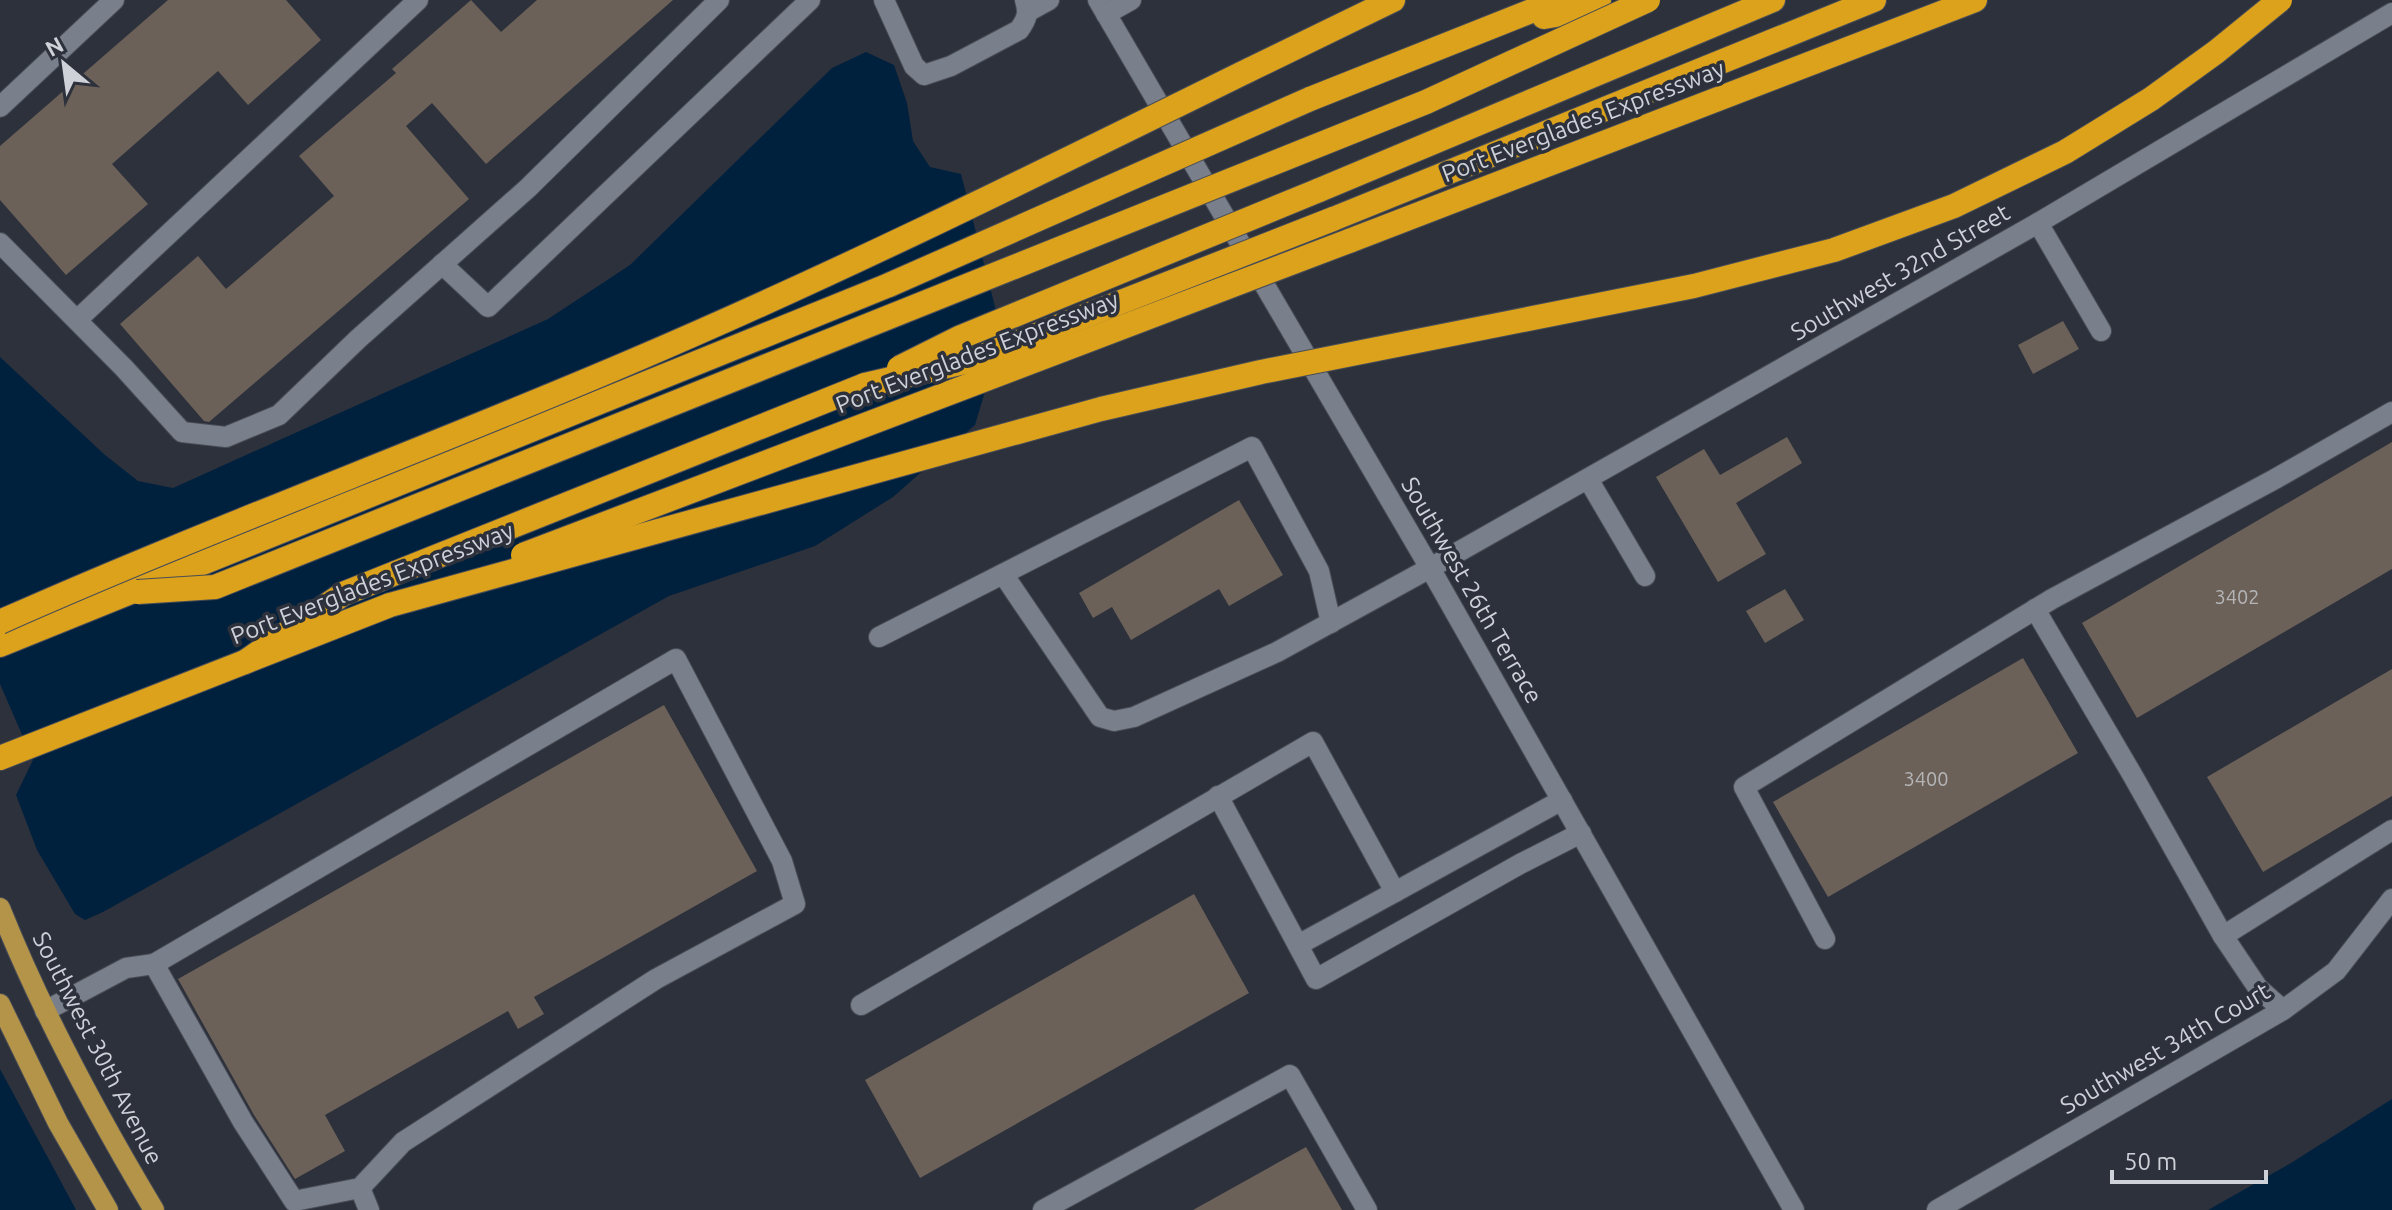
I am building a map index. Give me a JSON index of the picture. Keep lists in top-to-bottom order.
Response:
{
  "streets": {
    "highway": ["Port Everglades Expressway"],
    "main road": ["Southwest 30th Avenue"],
    "street": ["Southwest 32nd Street", "Southwest 26th Terrace", "Southwest 34th Court"]
  },
  "crossings": [
    ["Southwest 32nd Street", "Southwest 26th Terrace"]
  ],
  "house_numbers": ["3402", "3400"],
  "scale_bar": "50 m",
  "north": "top left"
}
